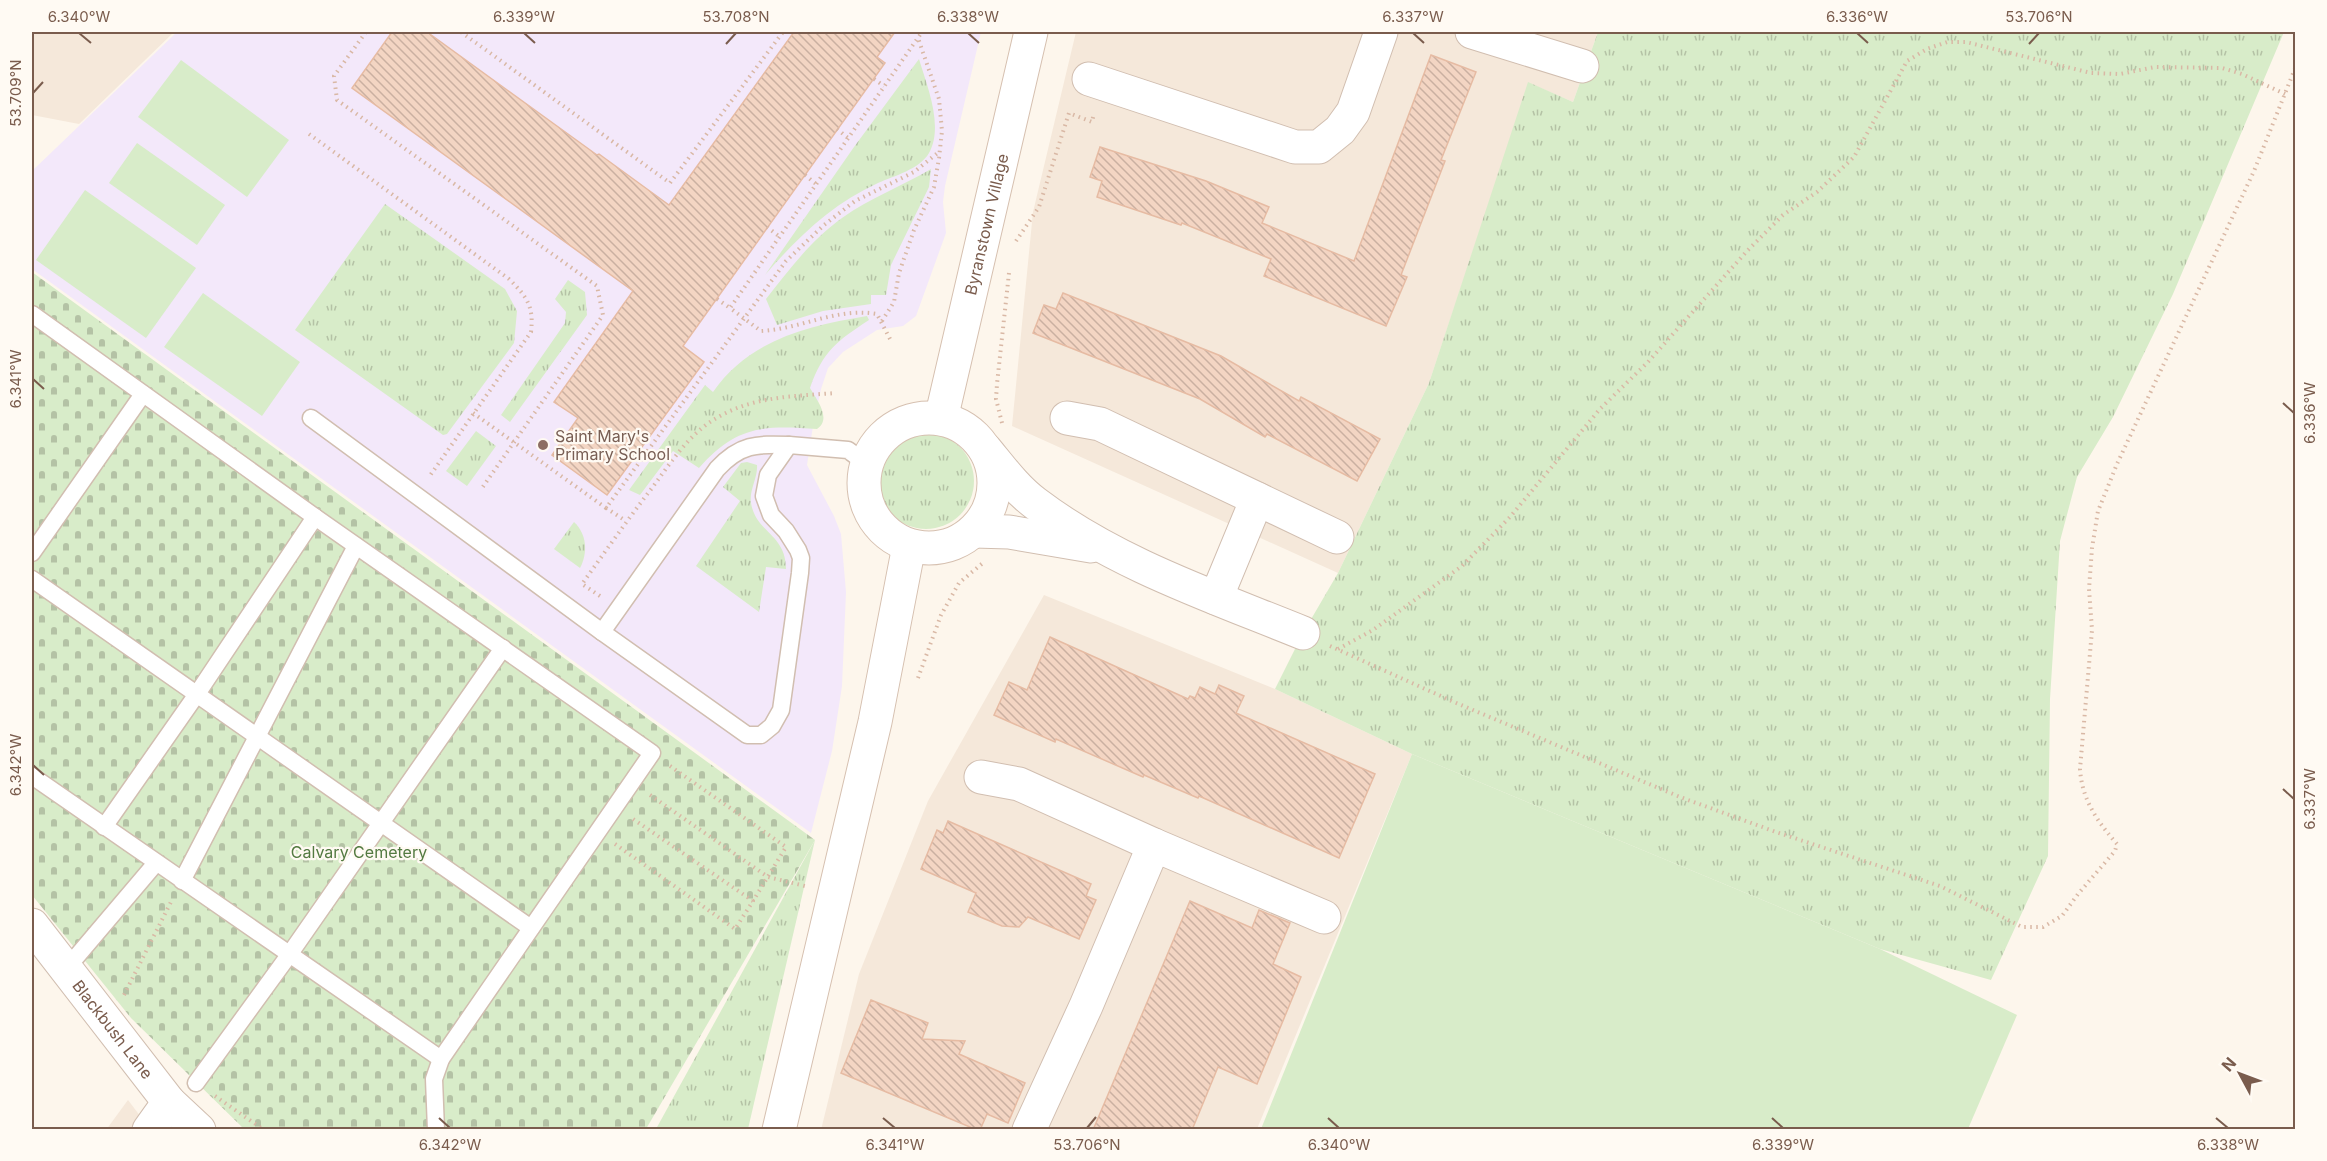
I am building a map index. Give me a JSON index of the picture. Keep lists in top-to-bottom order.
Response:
{
  "streets": {
    "street": ["Byranstown Village", "Blackbush Lane"]
  },
  "parks": ["Calvary Cemetery"],
  "places": ["Saint Mary's Primary School"],
  "north": "top left",
  "coordinates": [
    "6.340°W",
    "6.339°W",
    "53.708°N",
    "6.338°W",
    "6.337°W",
    "6.336°W",
    "53.706°N",
    "53.709°N",
    "6.341°W",
    "6.342°W"
  ]
}
